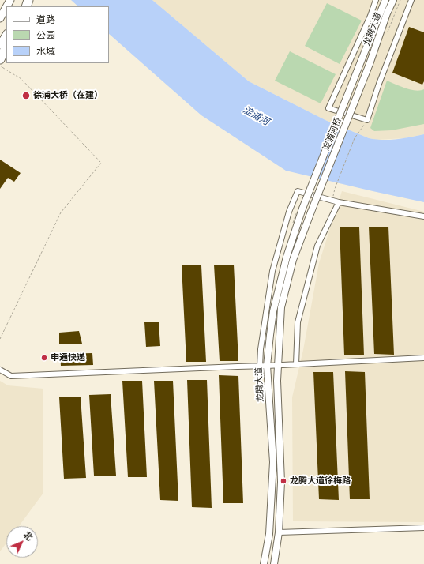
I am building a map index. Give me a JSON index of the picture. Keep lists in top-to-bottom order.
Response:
{
  "streets": {
    "main road": ["龙腾大道", "淀浦河桥"]
  },
  "crossings": [
    ["龙腾大道", "淀浦河桥"]
  ],
  "water": ["淀浦河"],
  "places": ["徐浦大桥（在建）", "申通快递", "龙腾大道徐梅路"],
  "legend": ["道路", "公园", "水域"],
  "north": "top right"
}
